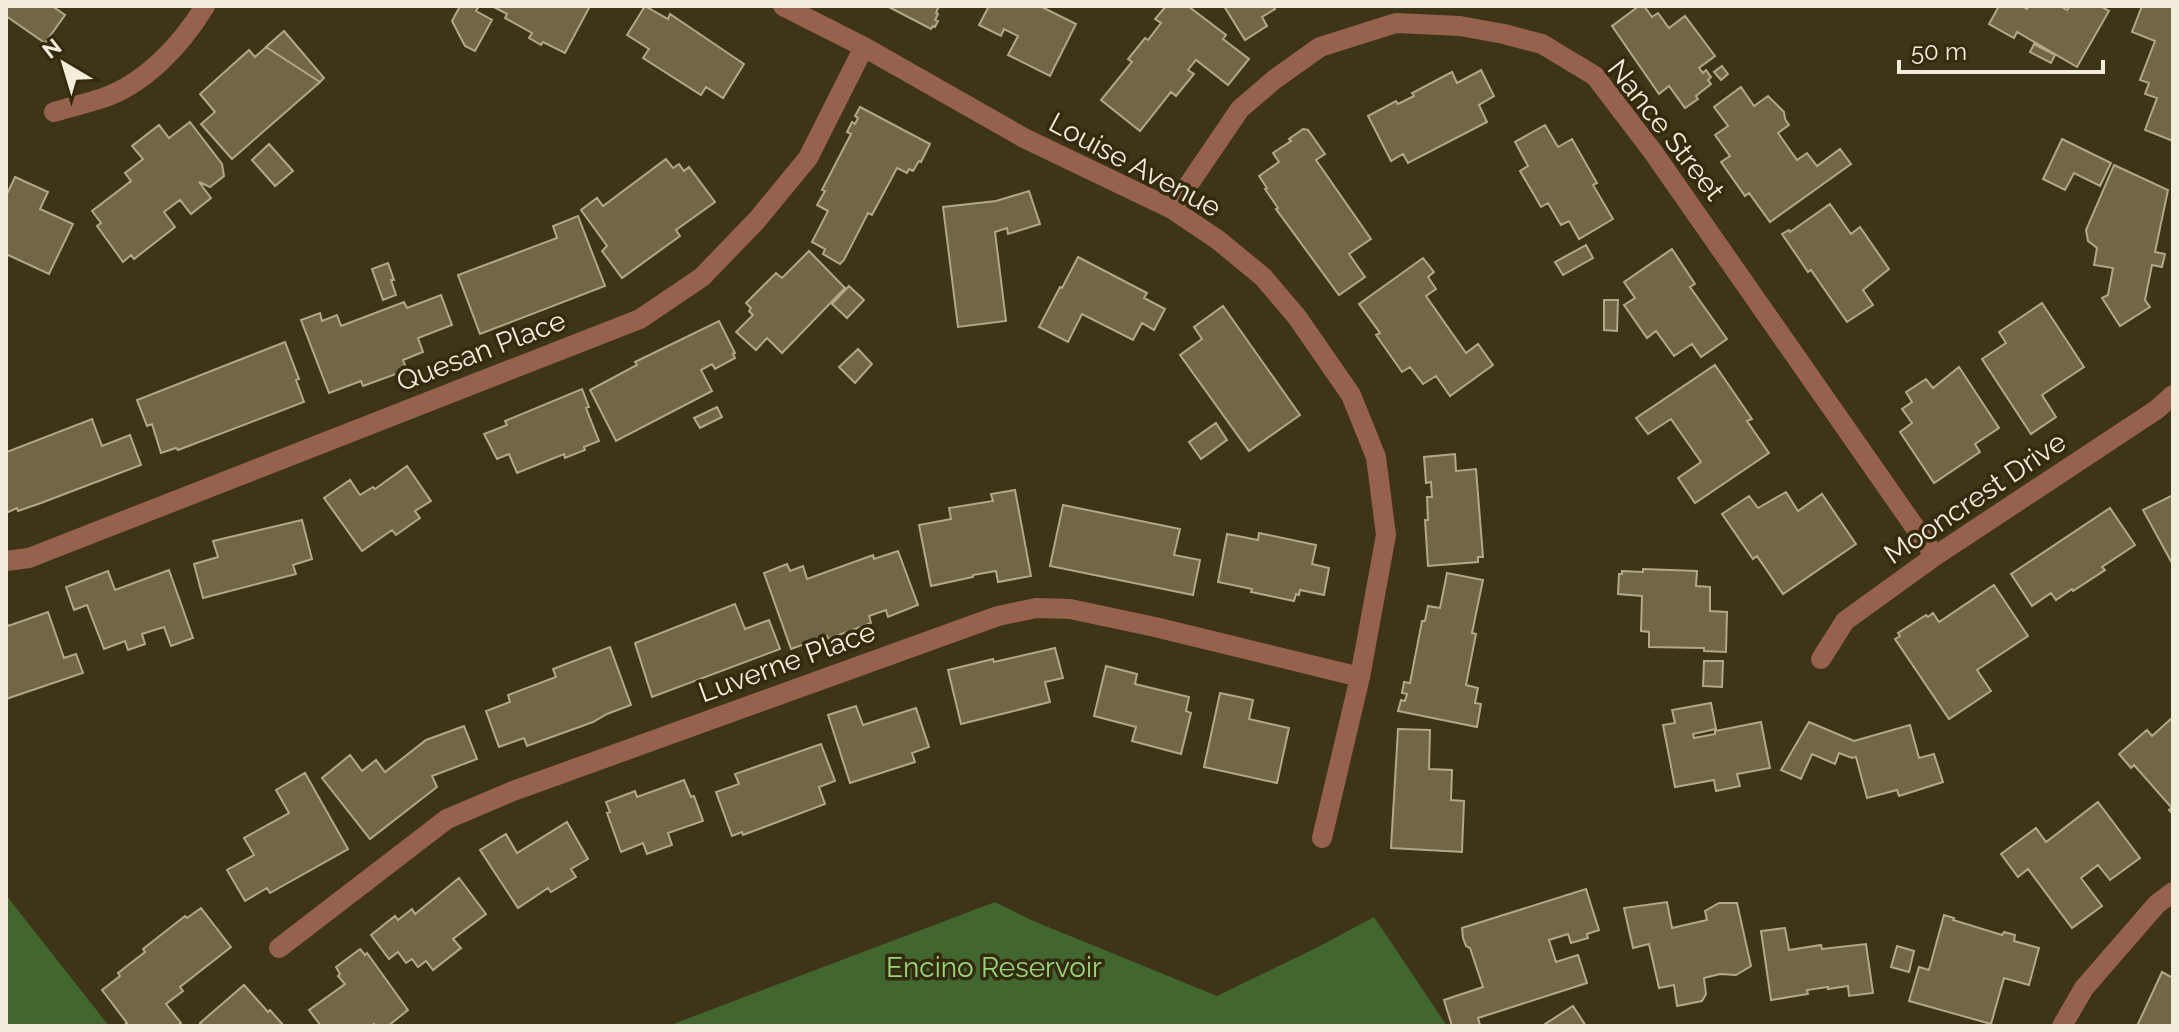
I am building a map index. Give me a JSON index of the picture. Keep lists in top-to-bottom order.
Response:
{
  "streets": {
    "street": [
      "Nance Street",
      "Louise Avenue",
      "Quesan Place",
      "Mooncrest Drive",
      "Luverne Place"
    ]
  },
  "crossings": [
    ["Nance Street", "Louise Avenue"],
    ["Nance Street", "Mooncrest Drive"],
    ["Louise Avenue", "Quesan Place"],
    ["Louise Avenue", "Luverne Place"]
  ],
  "parks": ["Encino Reservoir"],
  "scale_bar": "50 m",
  "north": "top left"
}
